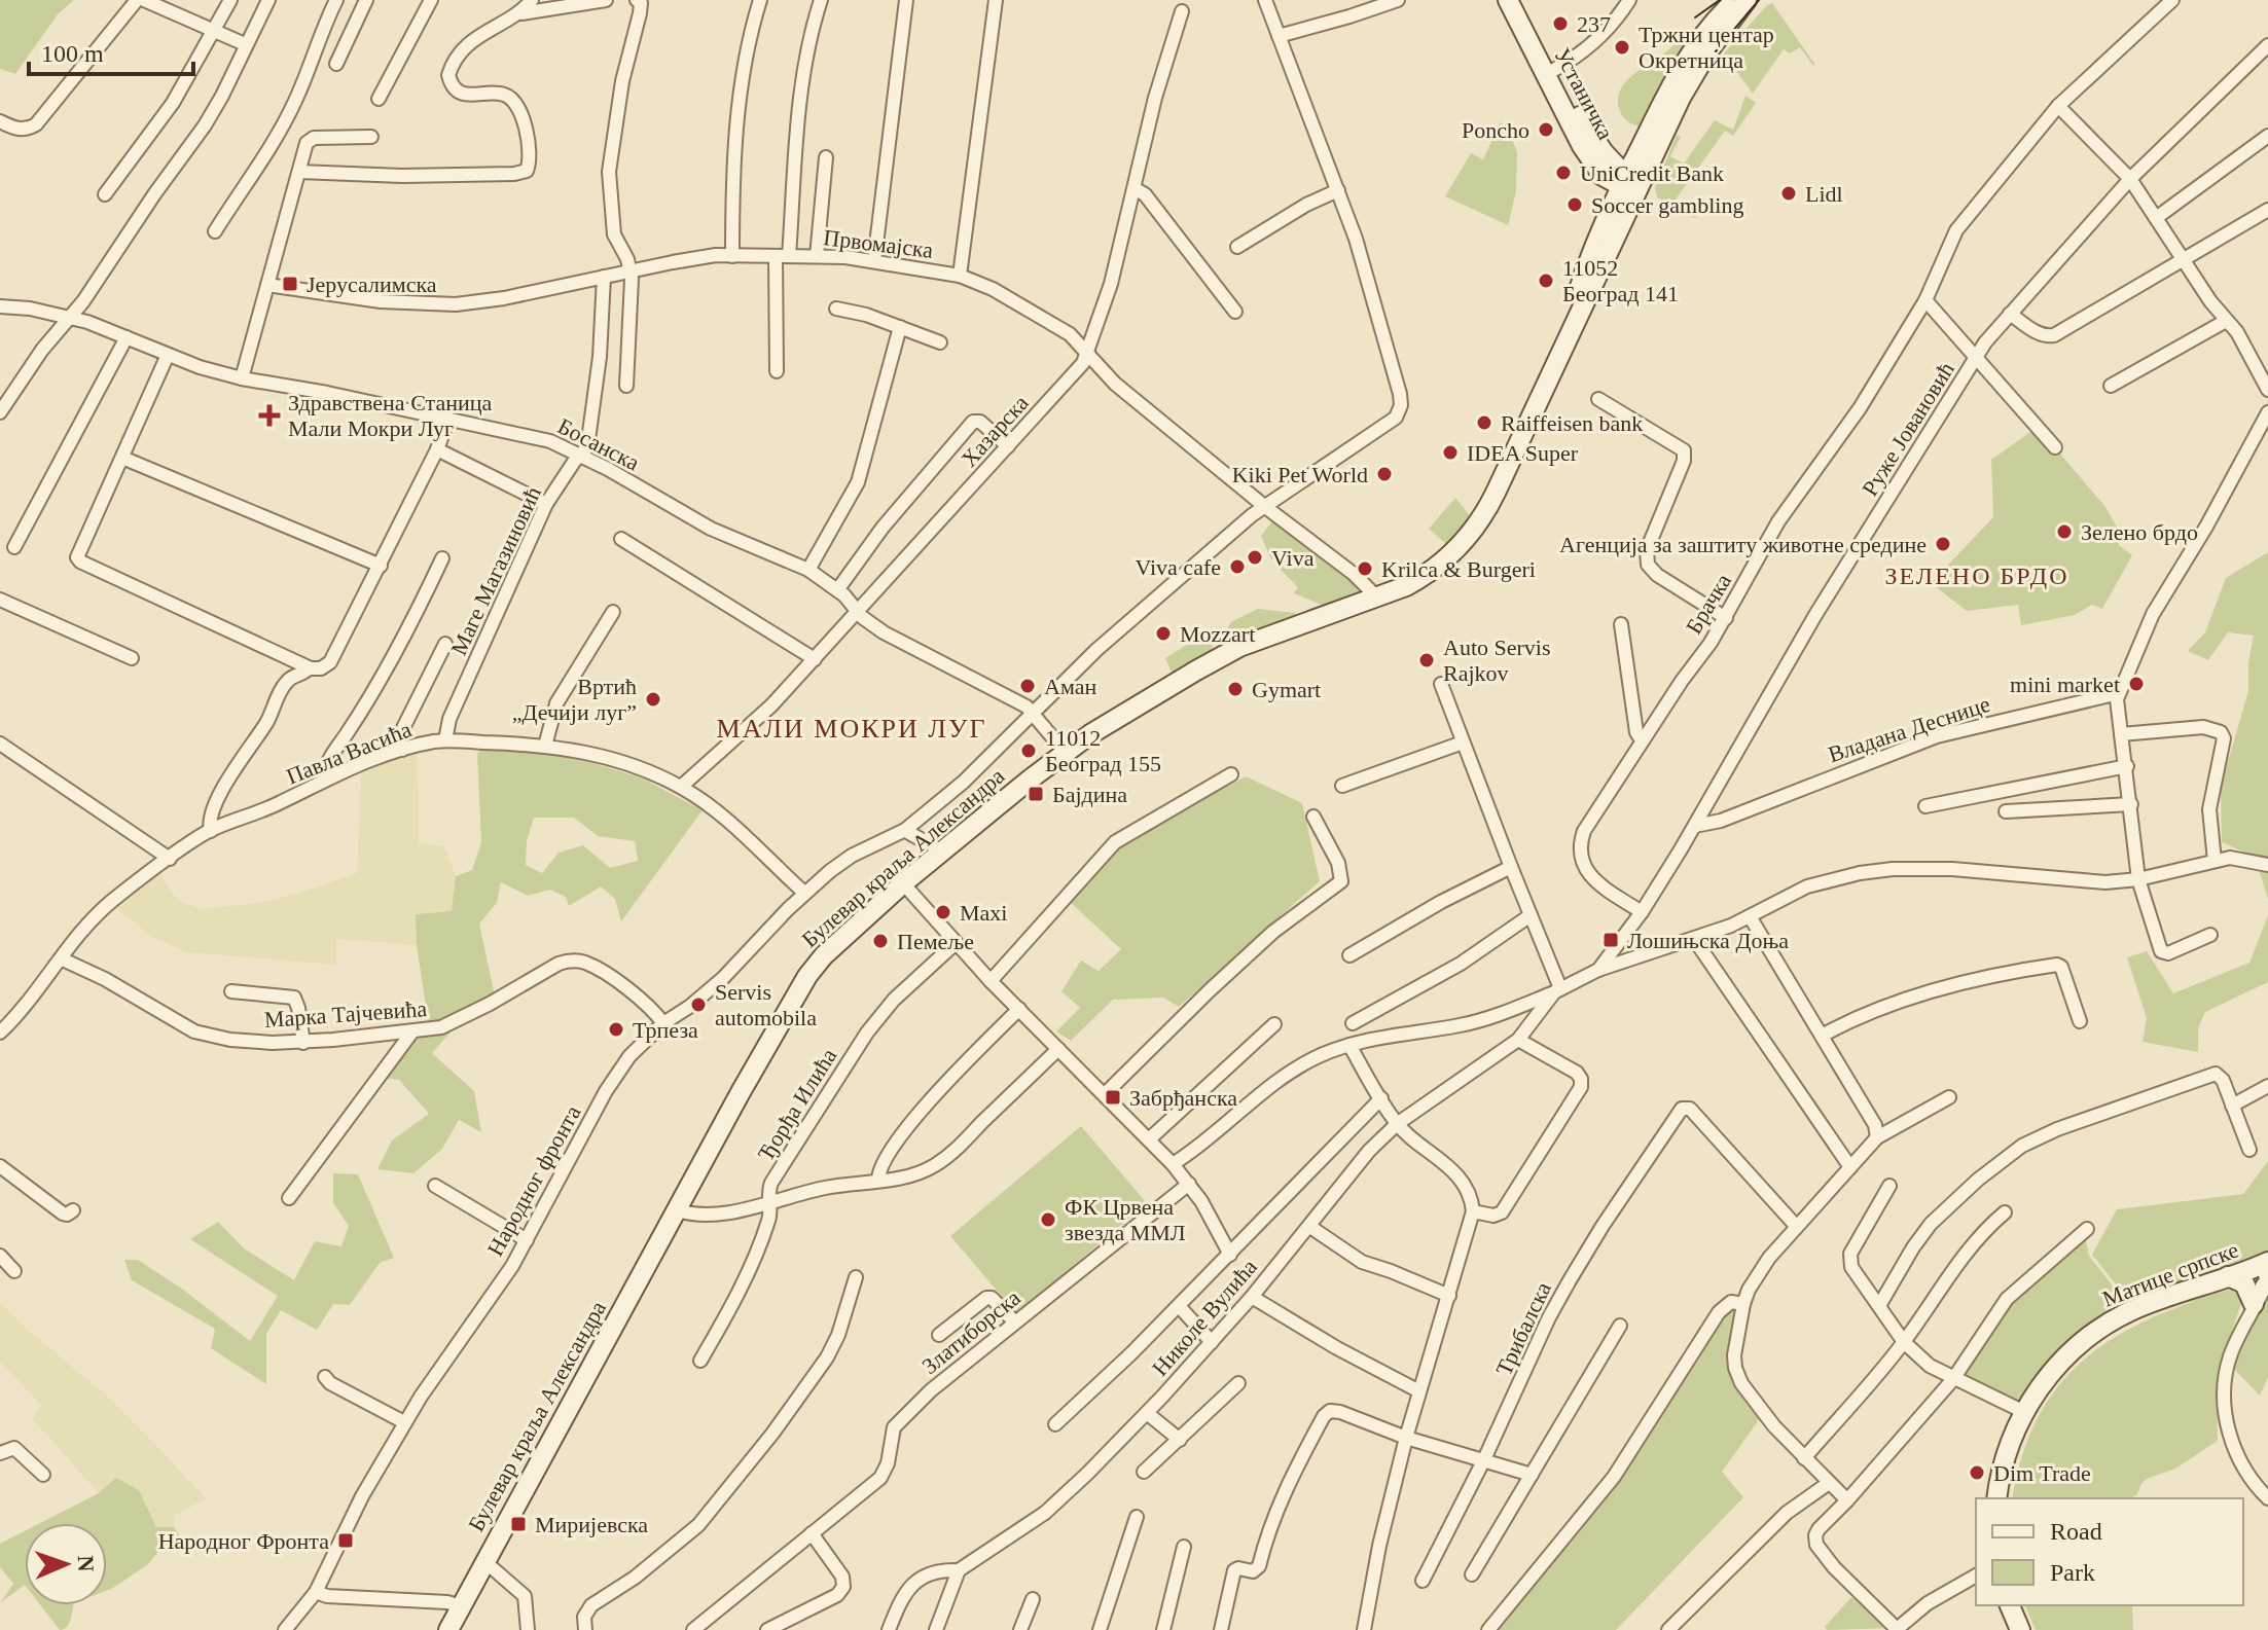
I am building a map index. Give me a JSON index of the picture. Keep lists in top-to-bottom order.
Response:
{
  "streets": {
    "main road": ["Устаничка", "Булевар краља Александра", "Матице српске"],
    "street": [
      "Првомајска",
      "Руже Јовановић",
      "Хазарска",
      "Босанска",
      "Маге Магазиновић",
      "Брачка",
      "Владана Деснице",
      "Павла Васића",
      "Марка Тајчевића",
      "Ђорђа Илића",
      "Народног фронта",
      "Николе Вулића",
      "Трибалска",
      "Златиборска"
    ]
  },
  "crossings": [
    ["Устаничка", "Булевар краља Александра"],
    ["Првомајска", "Хазарска"],
    ["Првомајска", "Маге Магазиновић"],
    ["Првомајска", "Булевар краља Александра"],
    ["Првомајска", "Народног фронта"],
    ["Руже Јовановић", "Брачка"],
    ["Руже Јовановић", "Владана Деснице"],
    ["Хазарска", "Босанска"],
    ["Хазарска", "Павла Васића"],
    ["Босанска", "Маге Магазиновић"],
    ["Босанска", "Булевар краља Александра"],
    ["Босанска", "Народног фронта"],
    ["Маге Магазиновић", "Павла Васића"],
    ["Павла Васића", "Марка Тајчевића"],
    ["Павла Васића", "Народног фронта"],
    ["Марка Тајчевића", "Народног фронта"]
  ],
  "districts": ["ЗЕЛЕНО БРДО", "МАЛИ МОКРИ ЛУГ"],
  "places": {
    "other": [
      "237",
      "Тржни центар Окретница",
      "Poncho",
      "UniCredit Bank",
      "Lidl",
      "Soccer gambling",
      "11052 Београд 141",
      "Raiffeisen bank",
      "IDEA Super",
      "Kiki Pet World",
      "Зелено брдо",
      "Агенција за заштиту животне средине",
      "Viva",
      "Viva cafe",
      "Krilca & Burgeri",
      "Mozzart",
      "Auto Servis Rajkov",
      "mini market",
      "Аман",
      "Gymart",
      "Вртић „Дечији луг”",
      "11012 Београд 155",
      "Maxi",
      "Пемеље",
      "Servis automobila",
      "Трпеза",
      "ФК Црвена звезда ММЛ",
      "Dim Trade"
    ],
    "transit": [
      "Јерусалимска",
      "Бајдина",
      "Лошињска Доња",
      "Забрђанска",
      "Миријевска",
      "Народног Фронта"
    ],
    "health": ["Здравствена Станица Мали Мокри Луг"]
  },
  "legend": ["Road", "Park"],
  "scale_bar": "100 m",
  "north": "right"
}
